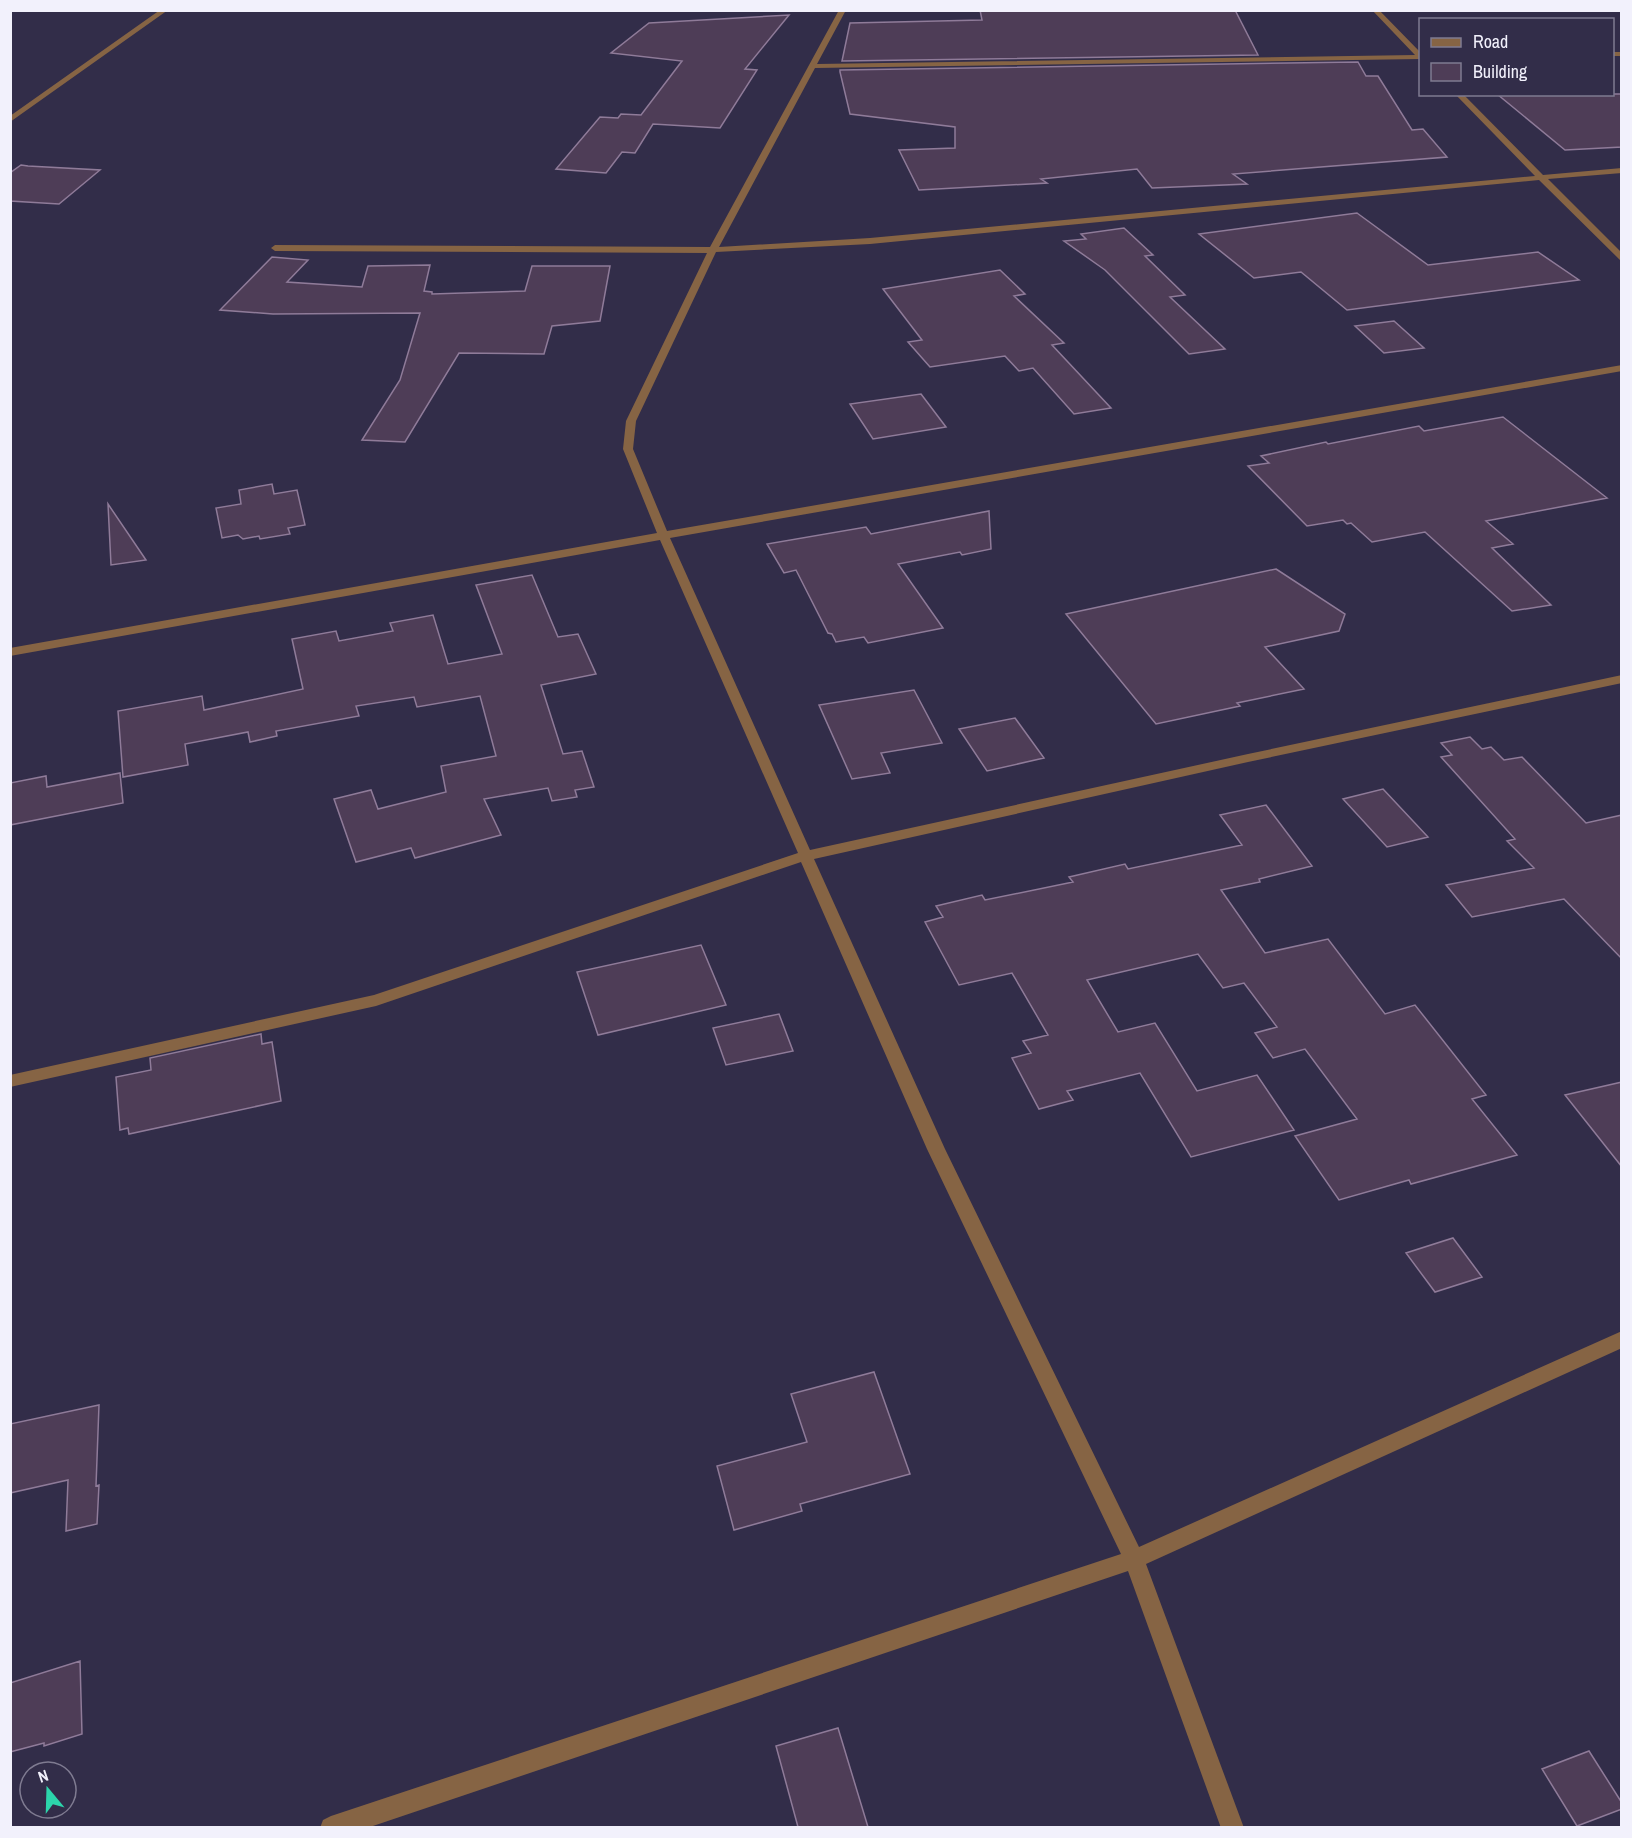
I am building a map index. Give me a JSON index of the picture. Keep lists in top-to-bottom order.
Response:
{
  "legend": ["Road", "Building"],
  "north": "top"
}
